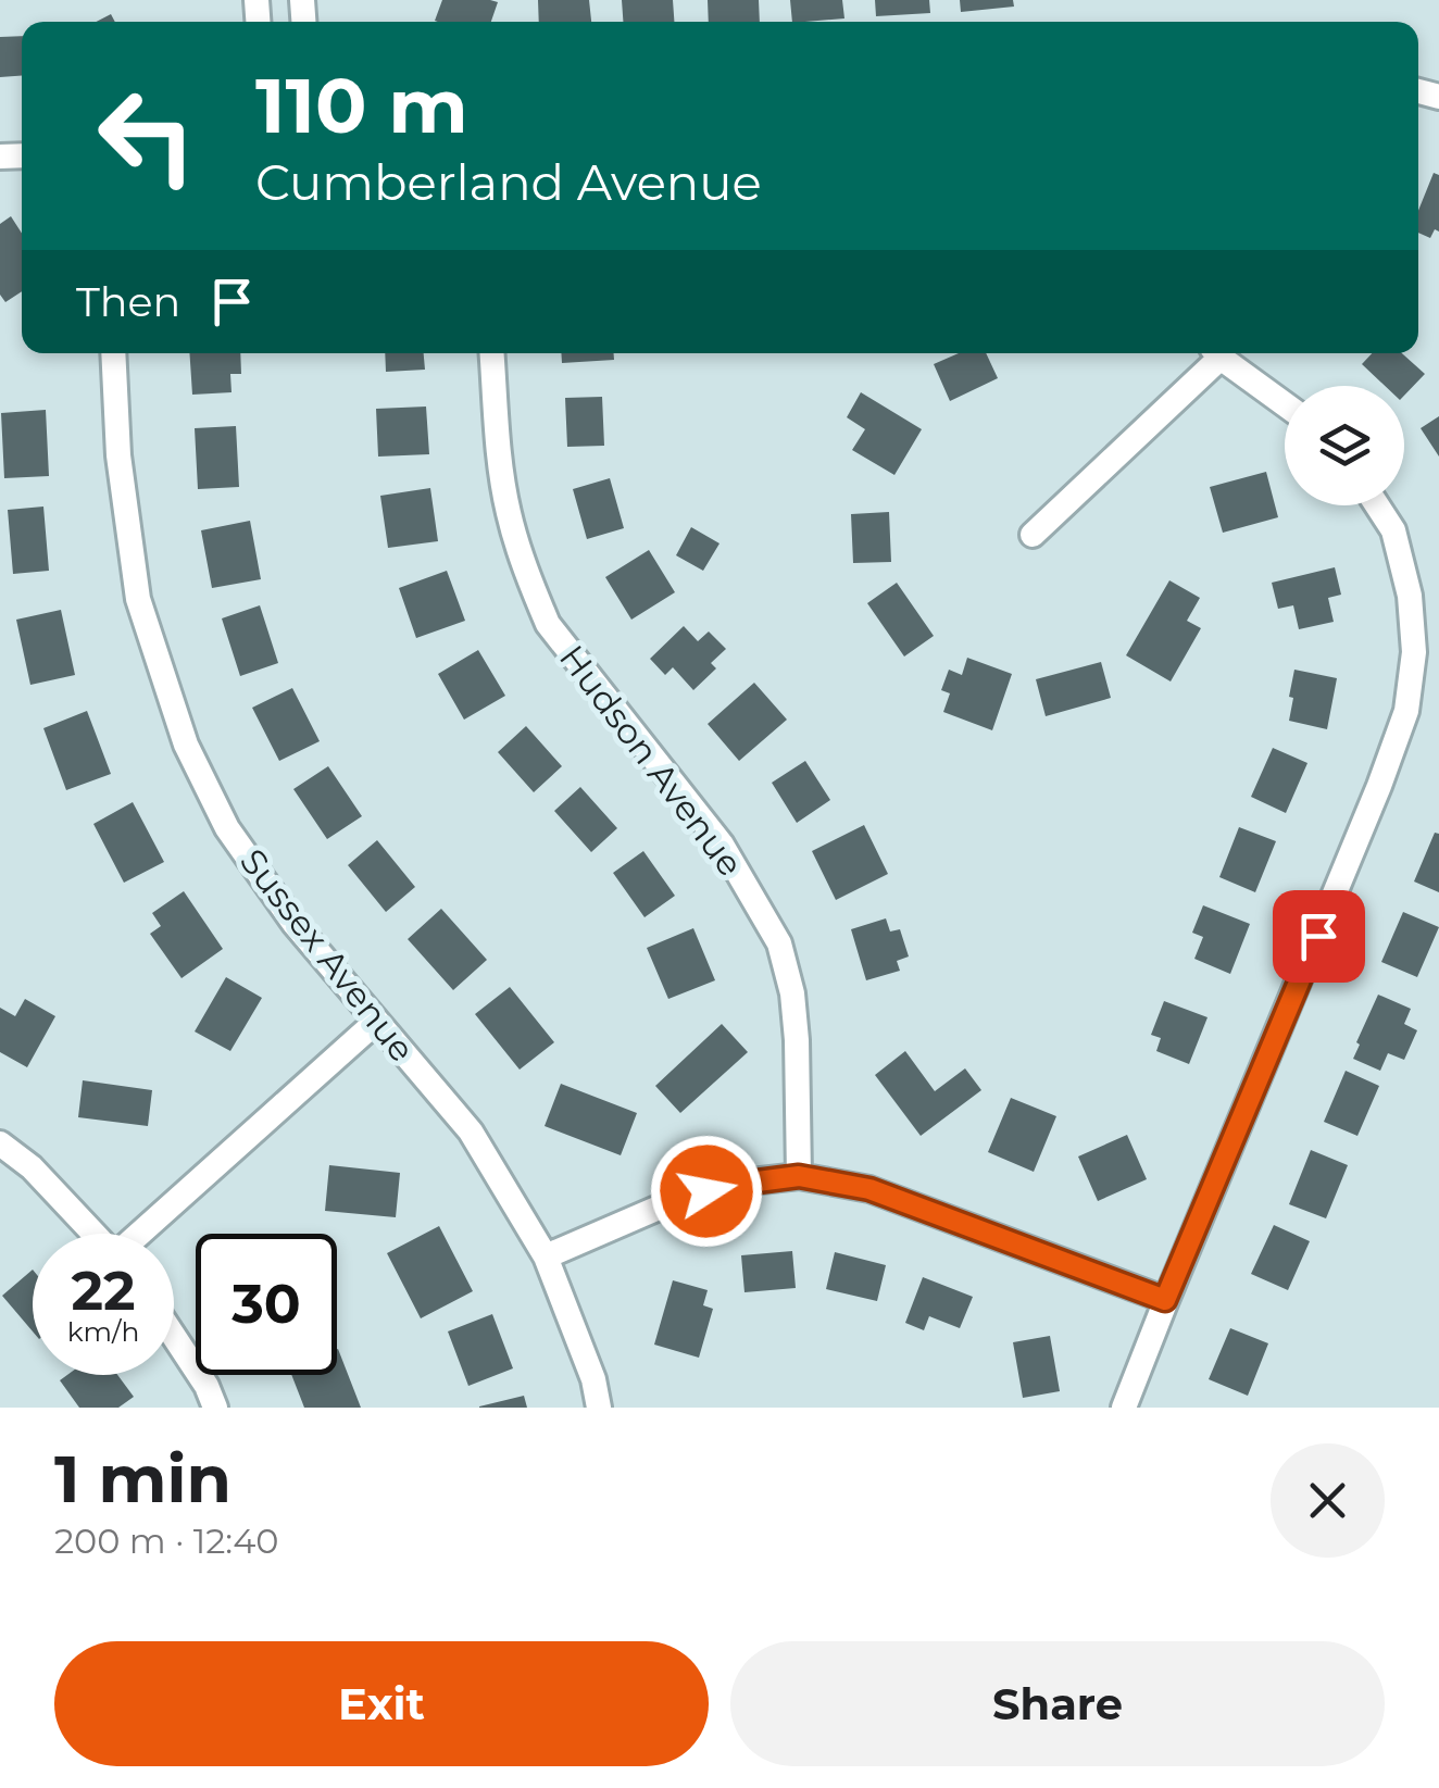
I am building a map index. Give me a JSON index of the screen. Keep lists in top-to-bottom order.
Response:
{
  "streets": {
    "street": ["Hudson Avenue", "Sussex Avenue"]
  },
  "page": {
    "turn": ["110 m", "Cumberland Avenue"],
    "then": "Then",
    "speed": "22 km/h",
    "limit": "30",
    "heading": ["1 min", "200 m · 12:40"],
    "buttons": ["Exit", "Share"]
  }
}
